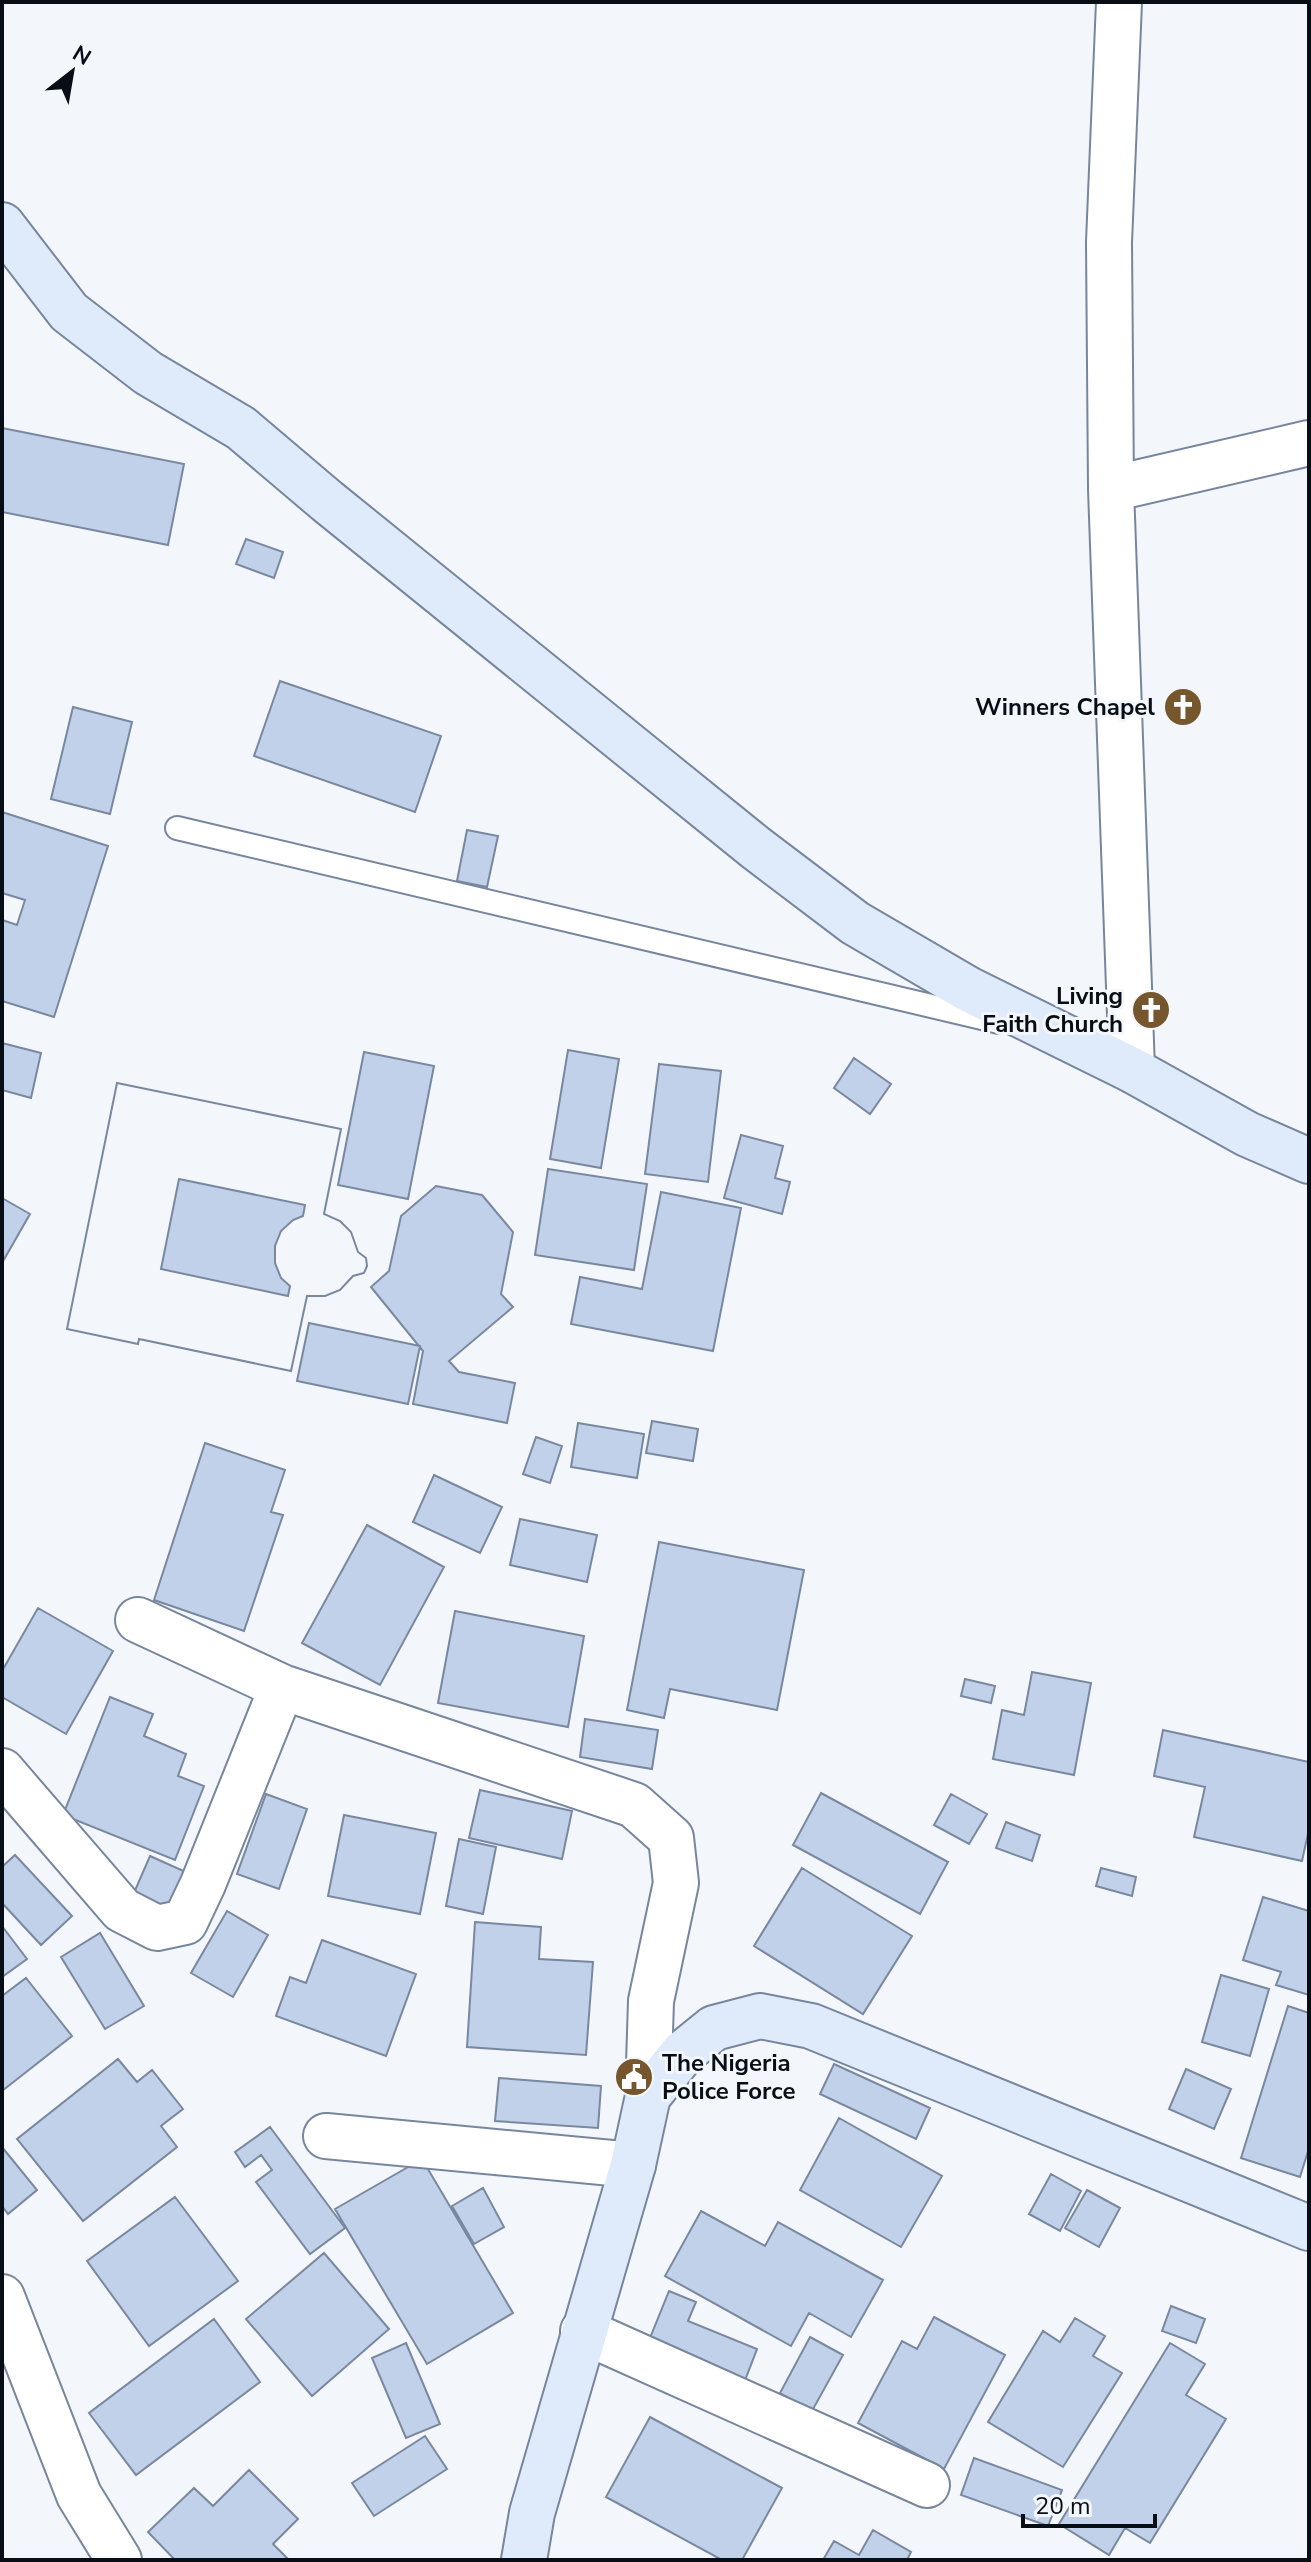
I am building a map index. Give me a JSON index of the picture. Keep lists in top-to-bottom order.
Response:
{
  "places": {
    "church": ["Winners Chapel", "Living Faith Church"],
    "public building": ["The Nigeria Police Force"]
  },
  "scale_bar": "20 m",
  "north": "top right"
}
